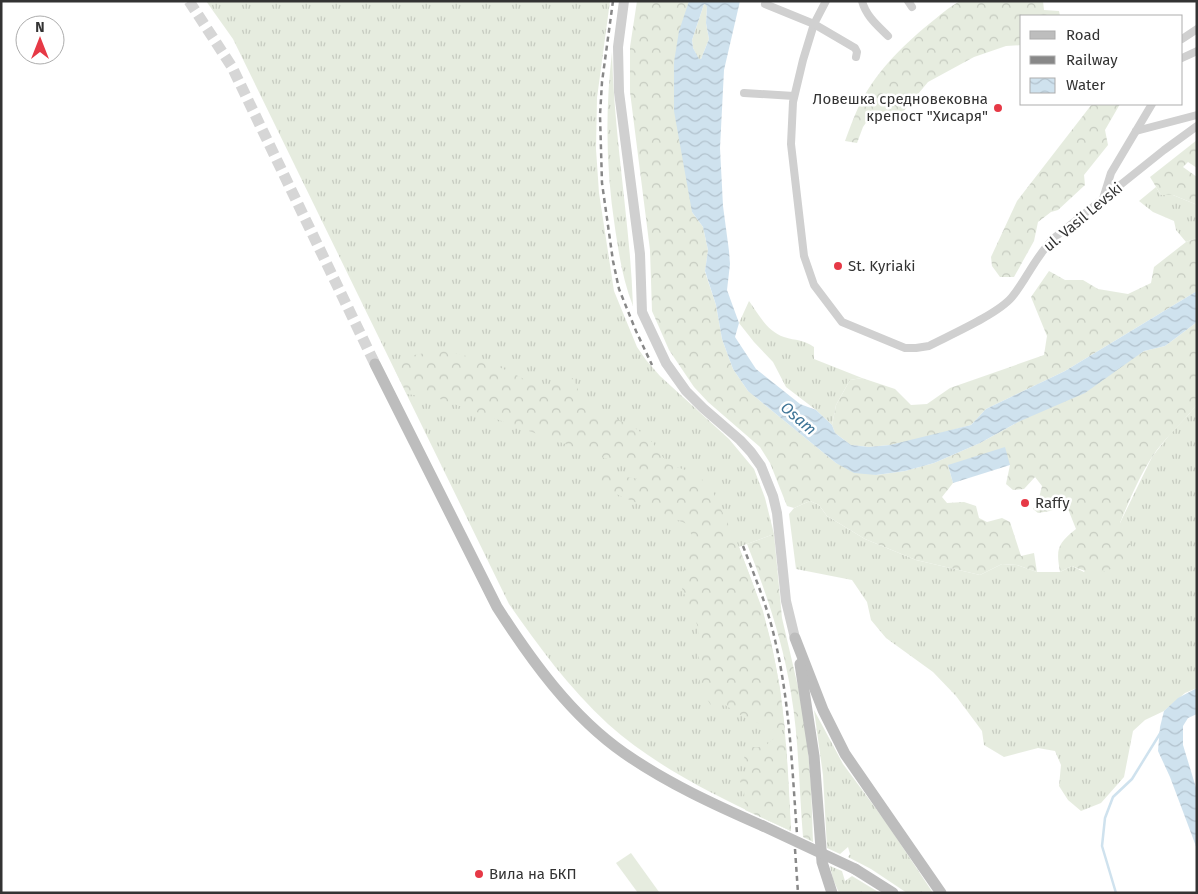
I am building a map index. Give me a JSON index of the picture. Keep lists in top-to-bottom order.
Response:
{
  "streets": {
    "street": ["ul. Vasil Levski"]
  },
  "water": ["Osam"],
  "places": [
    "Ловешка средновековна крепост \"Хисаря\"",
    "St. Kyriaki",
    "Raffy",
    "Вила на БКП"
  ],
  "legend": ["Road", "Railway", "Water"],
  "north": "top"
}
